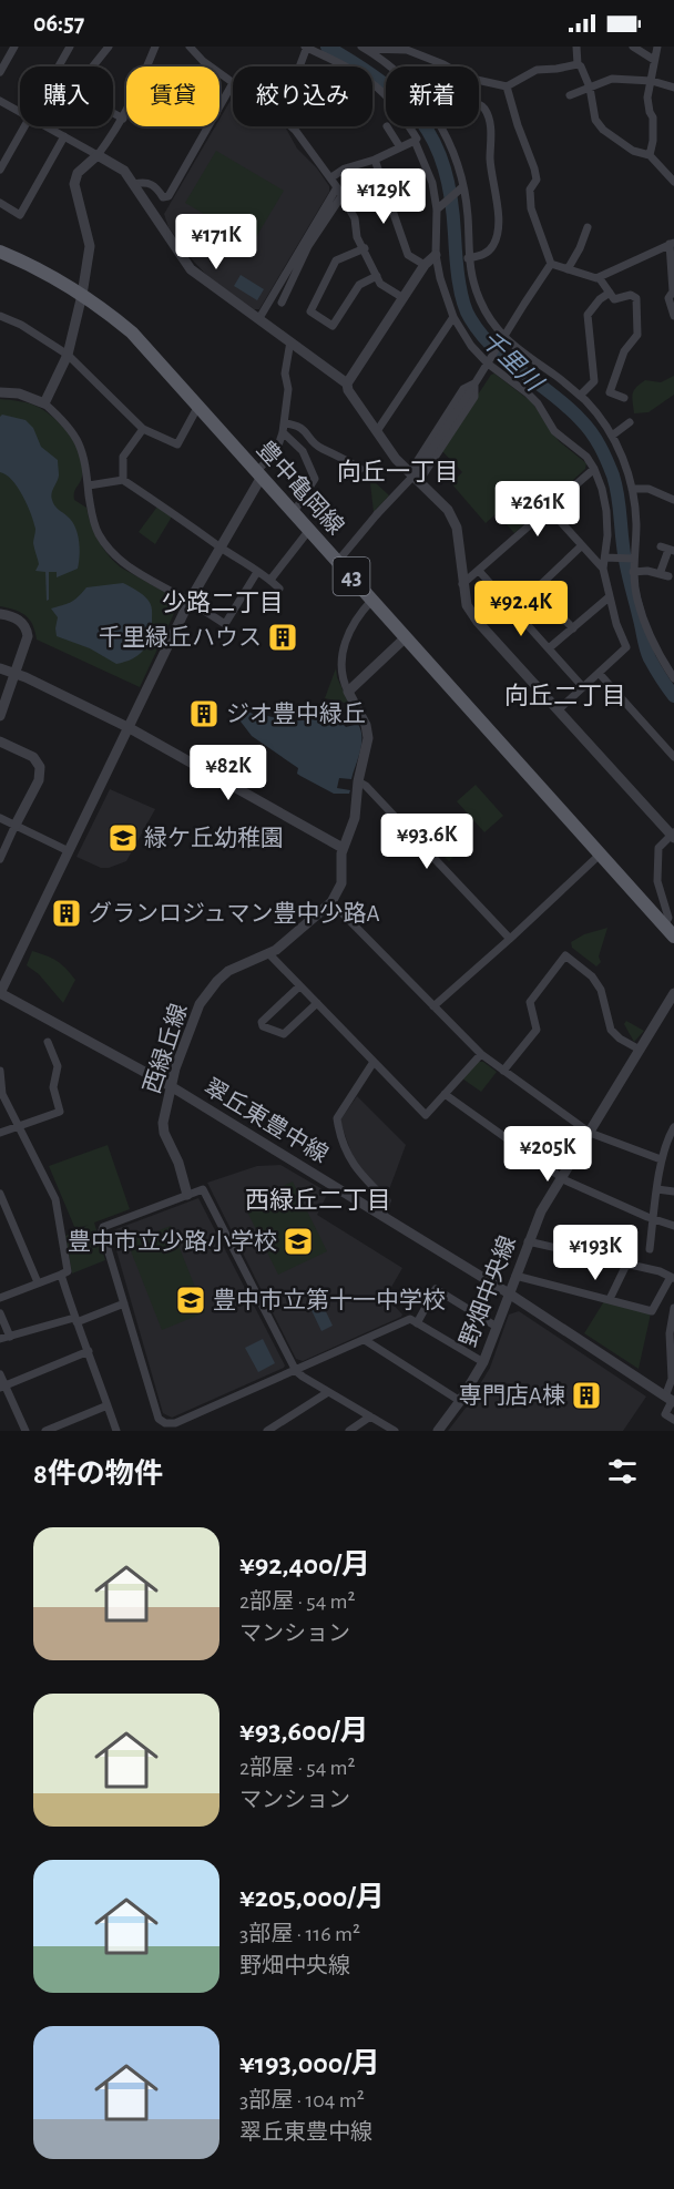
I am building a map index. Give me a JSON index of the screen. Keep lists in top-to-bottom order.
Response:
{
  "streets": {
    "main road": ["豊中亀岡線", "43"],
    "street": ["西緑丘線", "翠丘東豊中線", "野畑中央線"]
  },
  "crossings": [
    ["豊中亀岡線", "翠丘東豊中線"],
    ["西緑丘線", "翠丘東豊中線"],
    ["翠丘東豊中線", "野畑中央線"]
  ],
  "districts": [
    "向丘一丁目",
    "少路二丁目",
    "向丘二丁目",
    "西緑丘二丁目"
  ],
  "water": ["千里川"],
  "places": {
    "building": [
      "千里緑丘ハウス",
      "ジオ豊中緑丘",
      "グランロジュマン豊中少路A",
      "専門店A棟"
    ],
    "school or university": ["緑ケ丘幼稚園", "豊中市立少路小学校", "豊中市立第十一中学校"]
  },
  "page": {
    "status": "06:57",
    "chip": [
      "購入",
      "賃貸",
      "絞り込み",
      "新着"
    ],
    "price": [
      "¥129K",
      "¥171K",
      "¥261K",
      "¥92.4K",
      "¥82K",
      "¥93.6K",
      "¥205K",
      "¥193K"
    ],
    "heading": "8件の物件",
    "list": [
      {
        "name": "¥92,400/月",
        "note": "2部屋 · 54 m² · マンション"
      },
      {
        "name": "¥93,600/月",
        "note": "2部屋 · 54 m² · マンション"
      },
      {
        "name": "¥205,000/月",
        "note": "3部屋 · 116 m² · 野畑中央線"
      },
      {
        "name": "¥193,000/月",
        "note": "3部屋 · 104 m² · 翠丘東豊中線"
      }
    ]
  }
}
